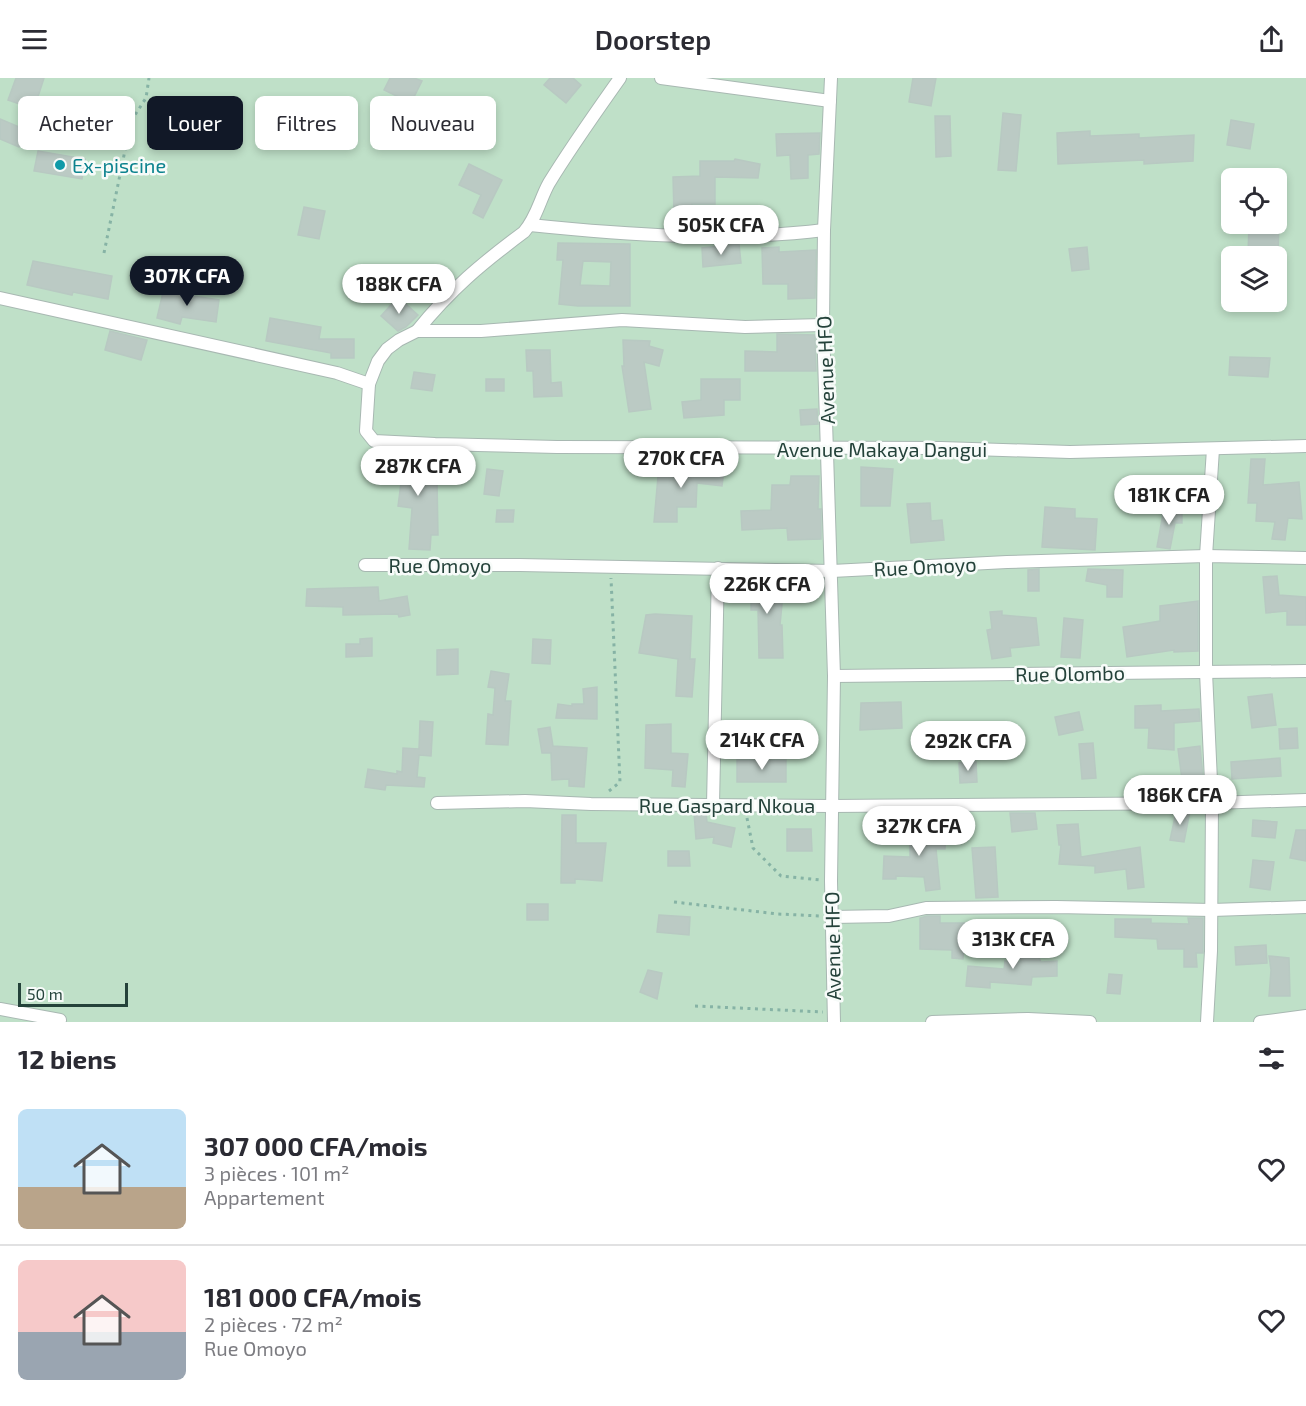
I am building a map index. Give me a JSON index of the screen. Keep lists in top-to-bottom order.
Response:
{
  "streets": {
    "street": [
      "Avenue HFO",
      "Avenue Makaya Dangui",
      "Rue Omoyo",
      "Rue Olombo",
      "Rue Gaspard Nkoua"
    ]
  },
  "crossings": [
    ["Avenue HFO", "Avenue Makaya Dangui"],
    ["Avenue HFO", "Rue Omoyo"],
    ["Avenue HFO", "Rue Olombo"],
    ["Avenue HFO", "Rue Gaspard Nkoua"]
  ],
  "places": ["Ex-piscine"],
  "scale_bar": "50 m",
  "page": {
    "header": "Doorstep",
    "chip": [
      "Acheter",
      "Louer",
      "Filtres",
      "Nouveau"
    ],
    "price": [
      "505K CFA",
      "307K CFA",
      "188K CFA",
      "270K CFA",
      "287K CFA",
      "181K CFA",
      "226K CFA",
      "214K CFA",
      "292K CFA",
      "186K CFA",
      "327K CFA",
      "313K CFA"
    ],
    "scale": "50 m",
    "heading": "12 biens",
    "list": [
      {
        "name": "307 000 CFA/mois",
        "note": "3 pièces · 101 m² · Appartement"
      },
      {
        "name": "181 000 CFA/mois",
        "note": "2 pièces · 72 m² · Rue Omoyo"
      }
    ]
  }
}
